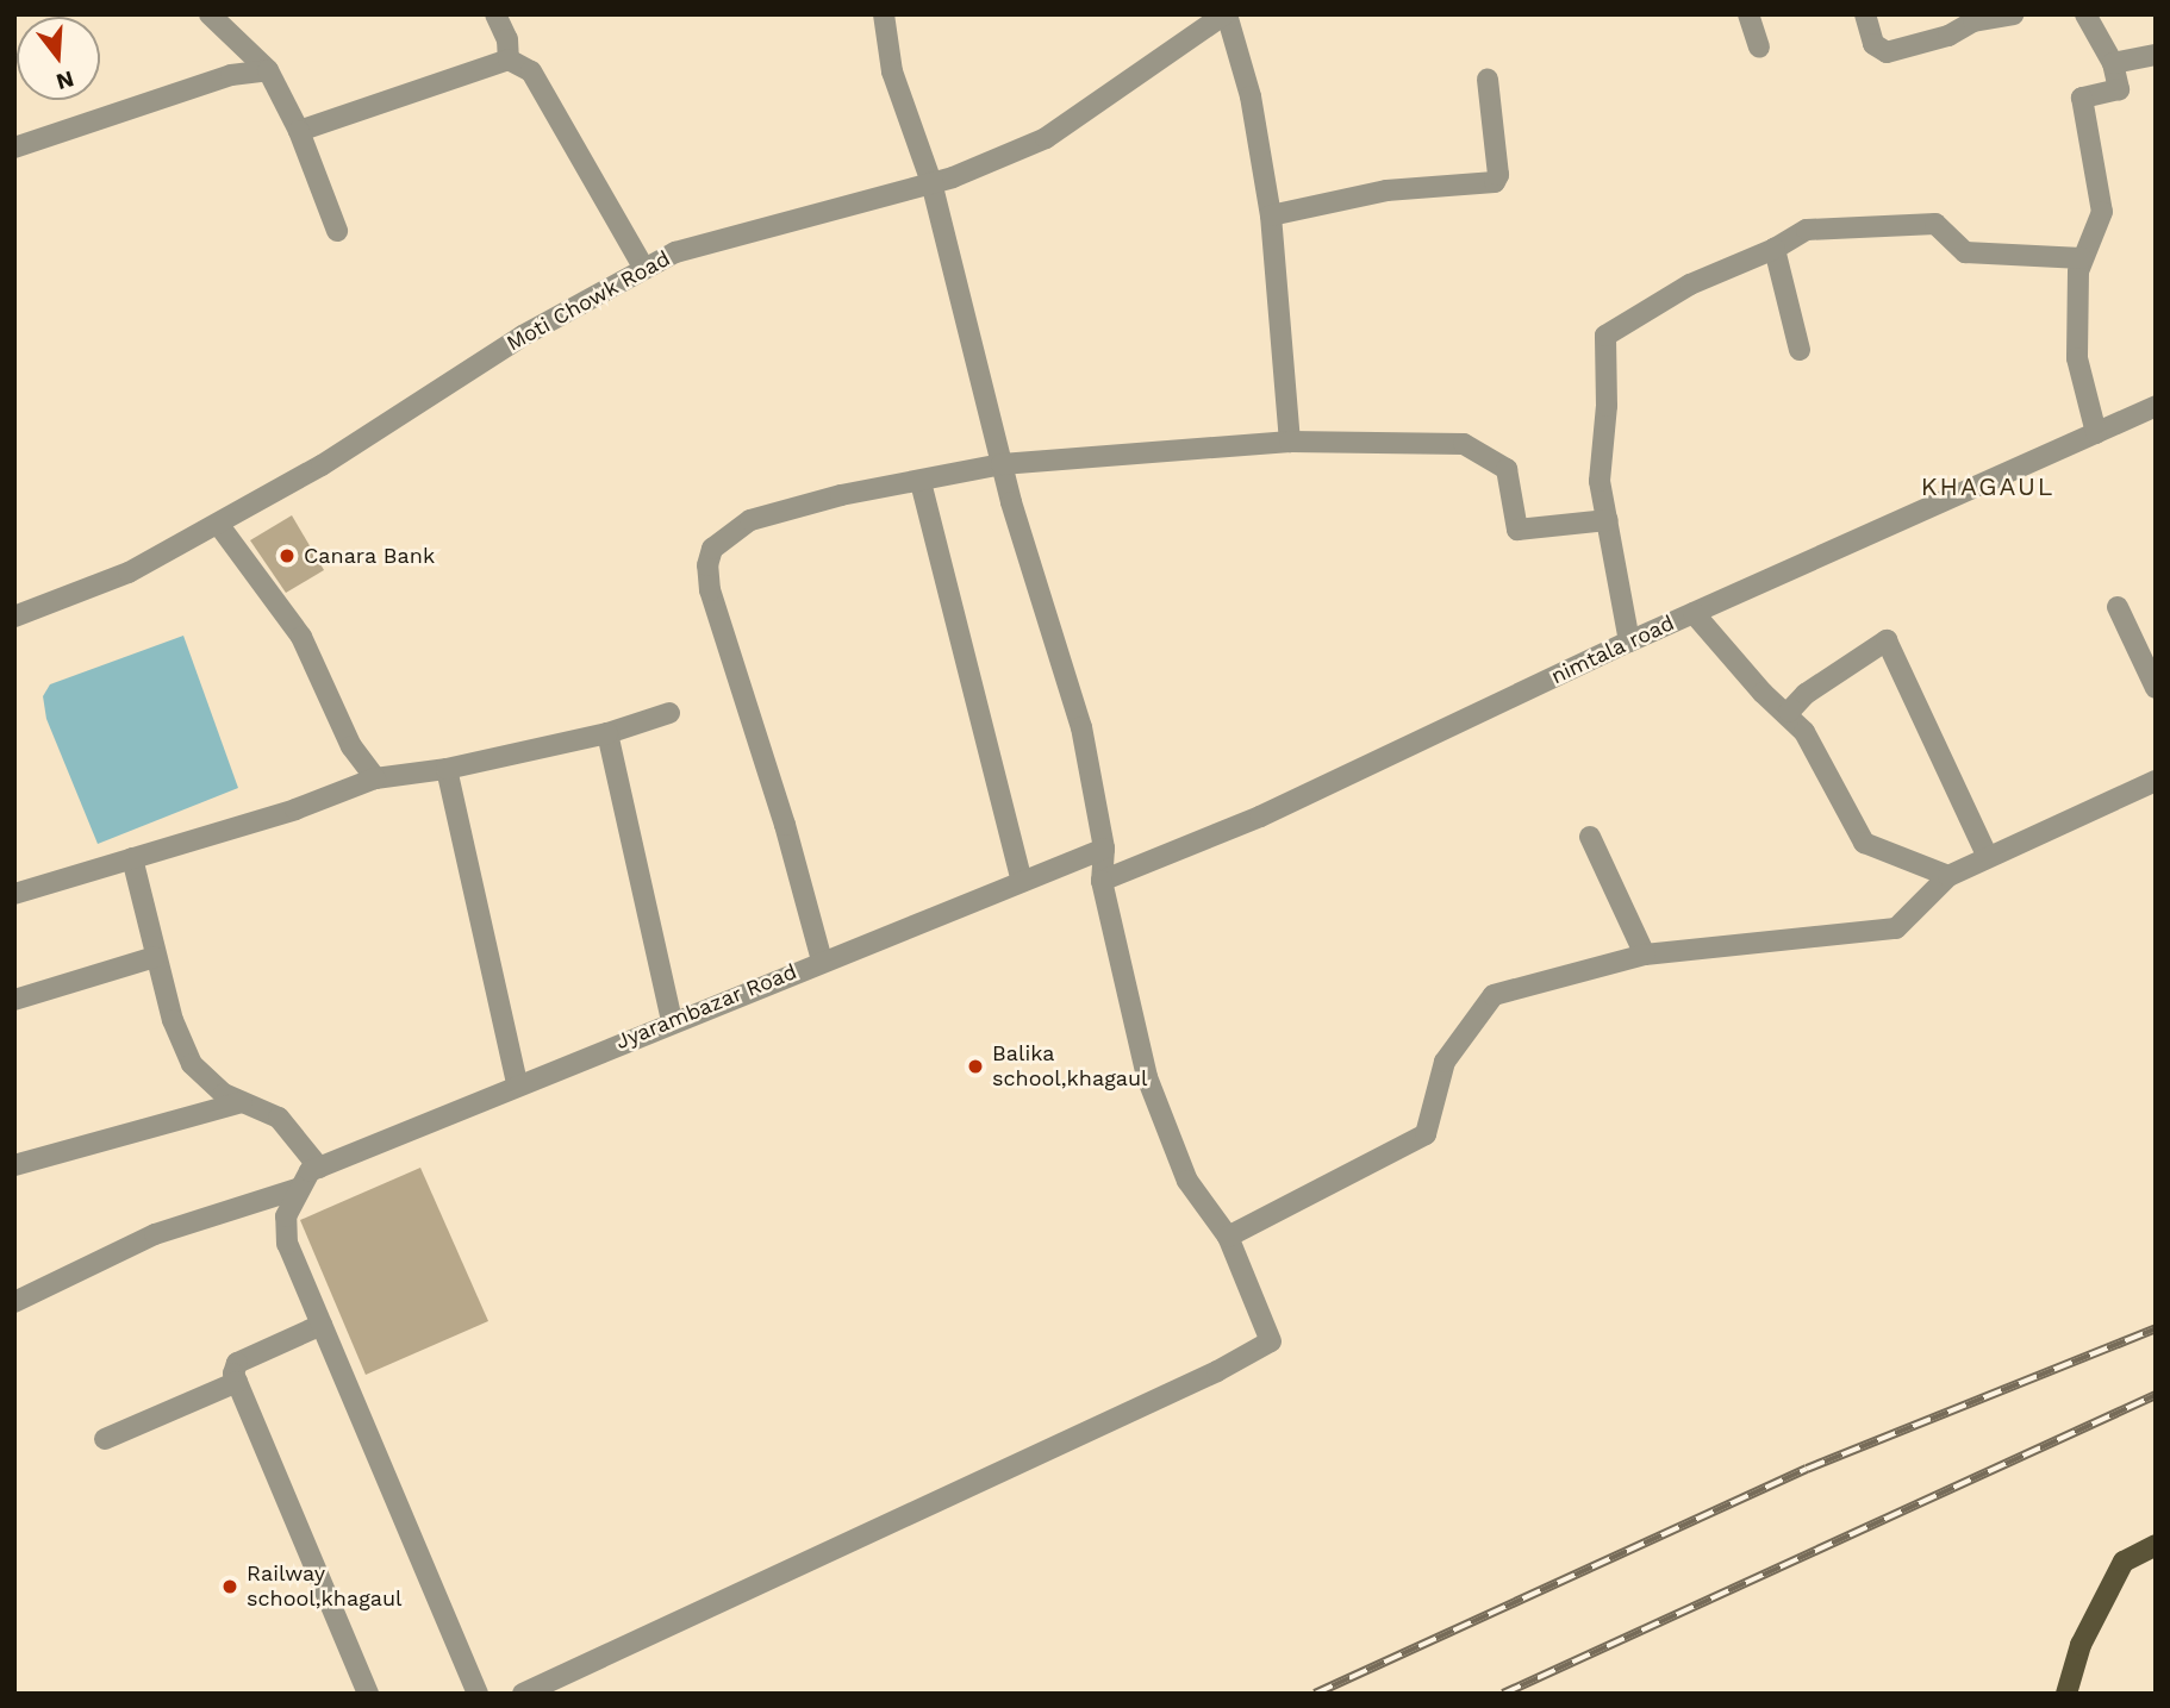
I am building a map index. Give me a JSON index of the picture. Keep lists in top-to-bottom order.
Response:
{
  "streets": {
    "street": ["Moti Chowk Road", "nimtala road", "Jyarambazar Road"]
  },
  "districts": ["KHAGAUL"],
  "places": ["Canara Bank", "Balika school,khagaul", "Railway school,khagaul"],
  "north": "bottom"
}
